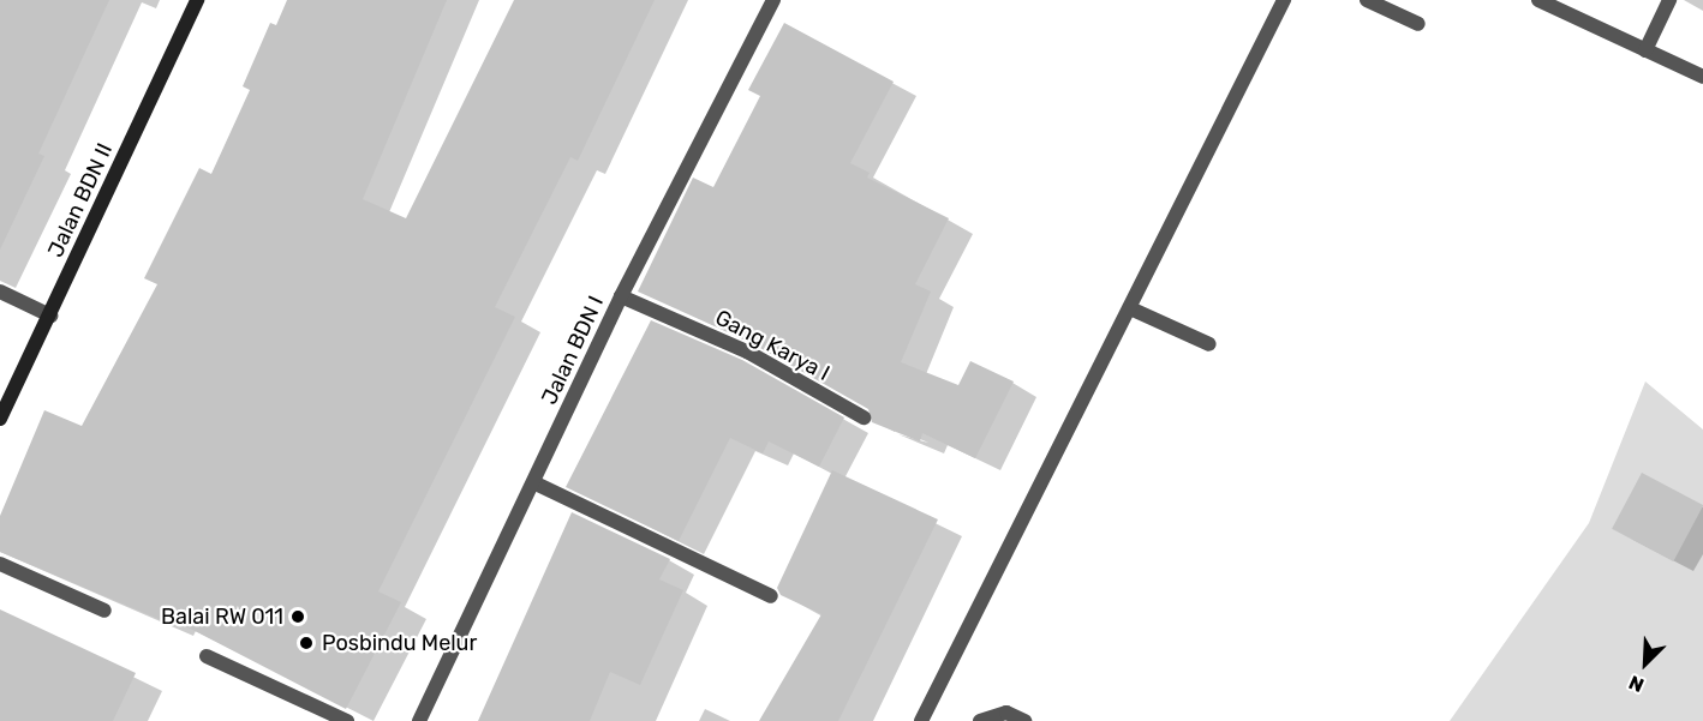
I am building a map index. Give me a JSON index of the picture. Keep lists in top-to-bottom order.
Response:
{
  "streets": {
    "street": ["Jalan BDN II", "Gang Karya I", "Jalan BDN I"]
  },
  "crossings": [
    ["Gang Karya I", "Jalan BDN I"]
  ],
  "places": ["Balai RW 011", "Posbindu Melur"],
  "north": "bottom left"
}
